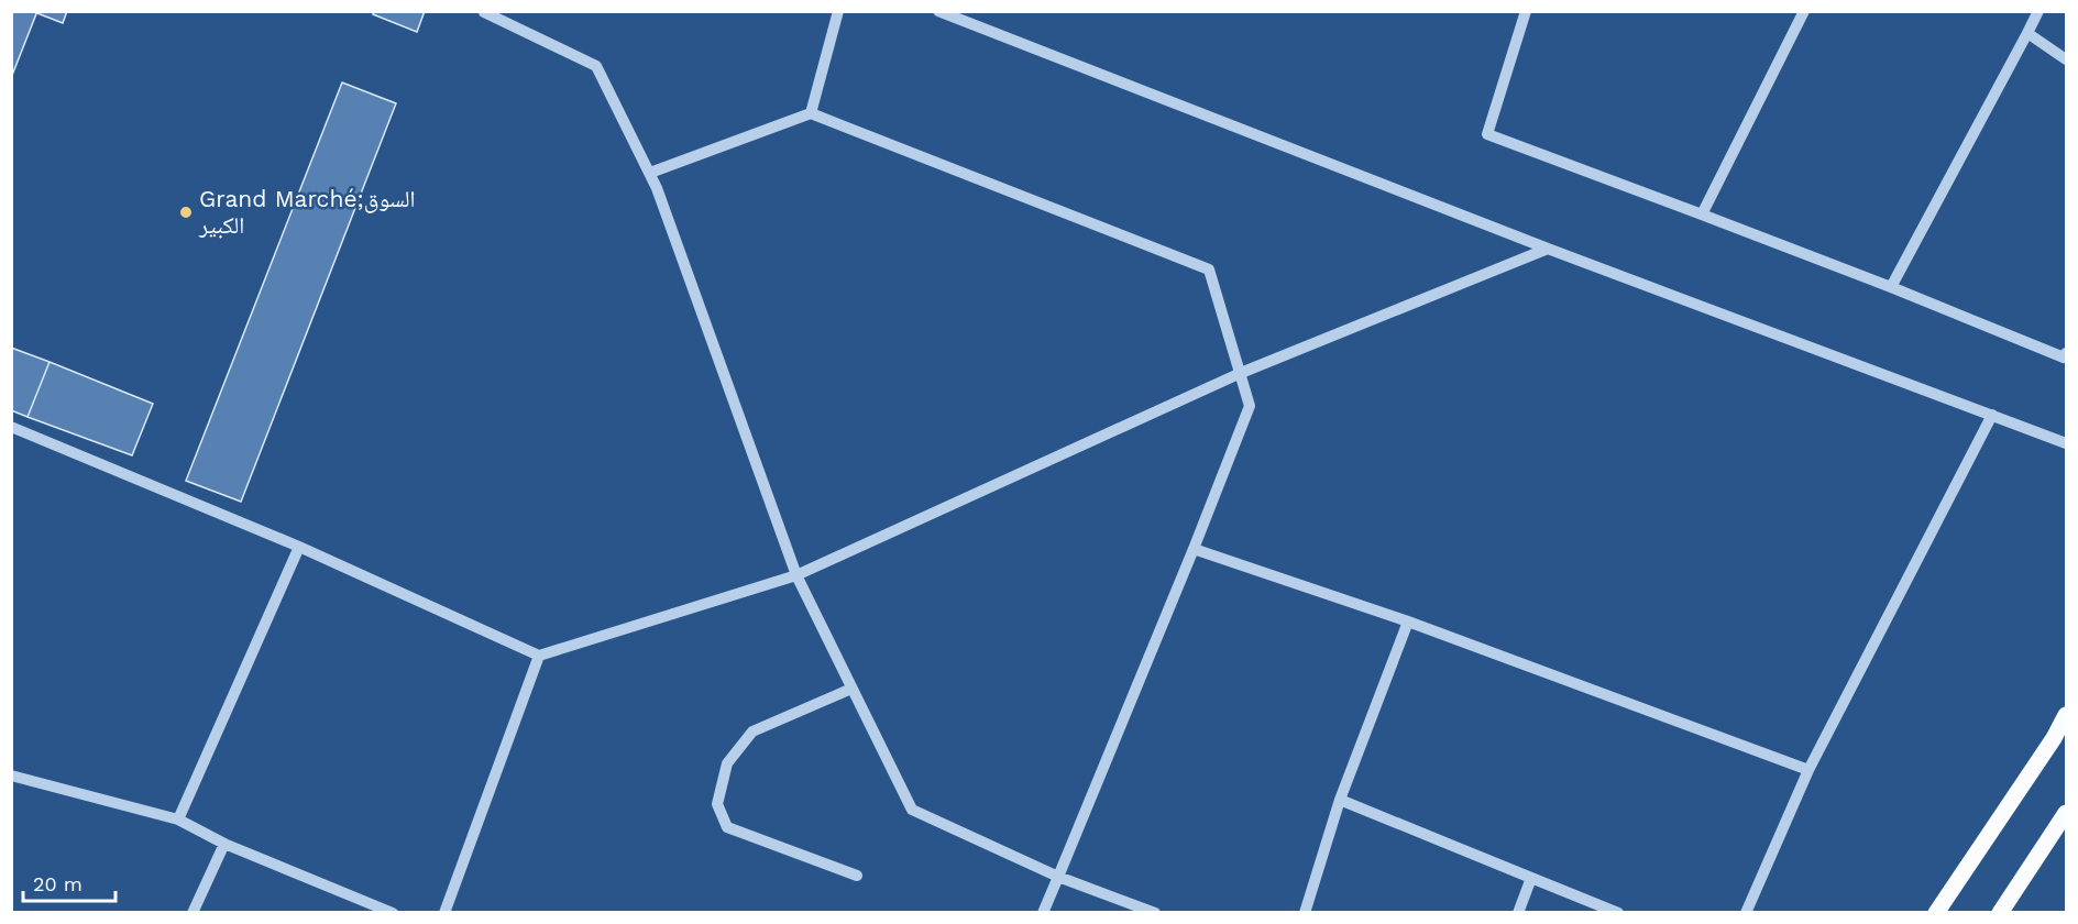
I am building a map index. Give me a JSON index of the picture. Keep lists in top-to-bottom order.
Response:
{
  "places": ["Grand Marché;السوق الكبير"],
  "scale_bar": "20 m"
}
